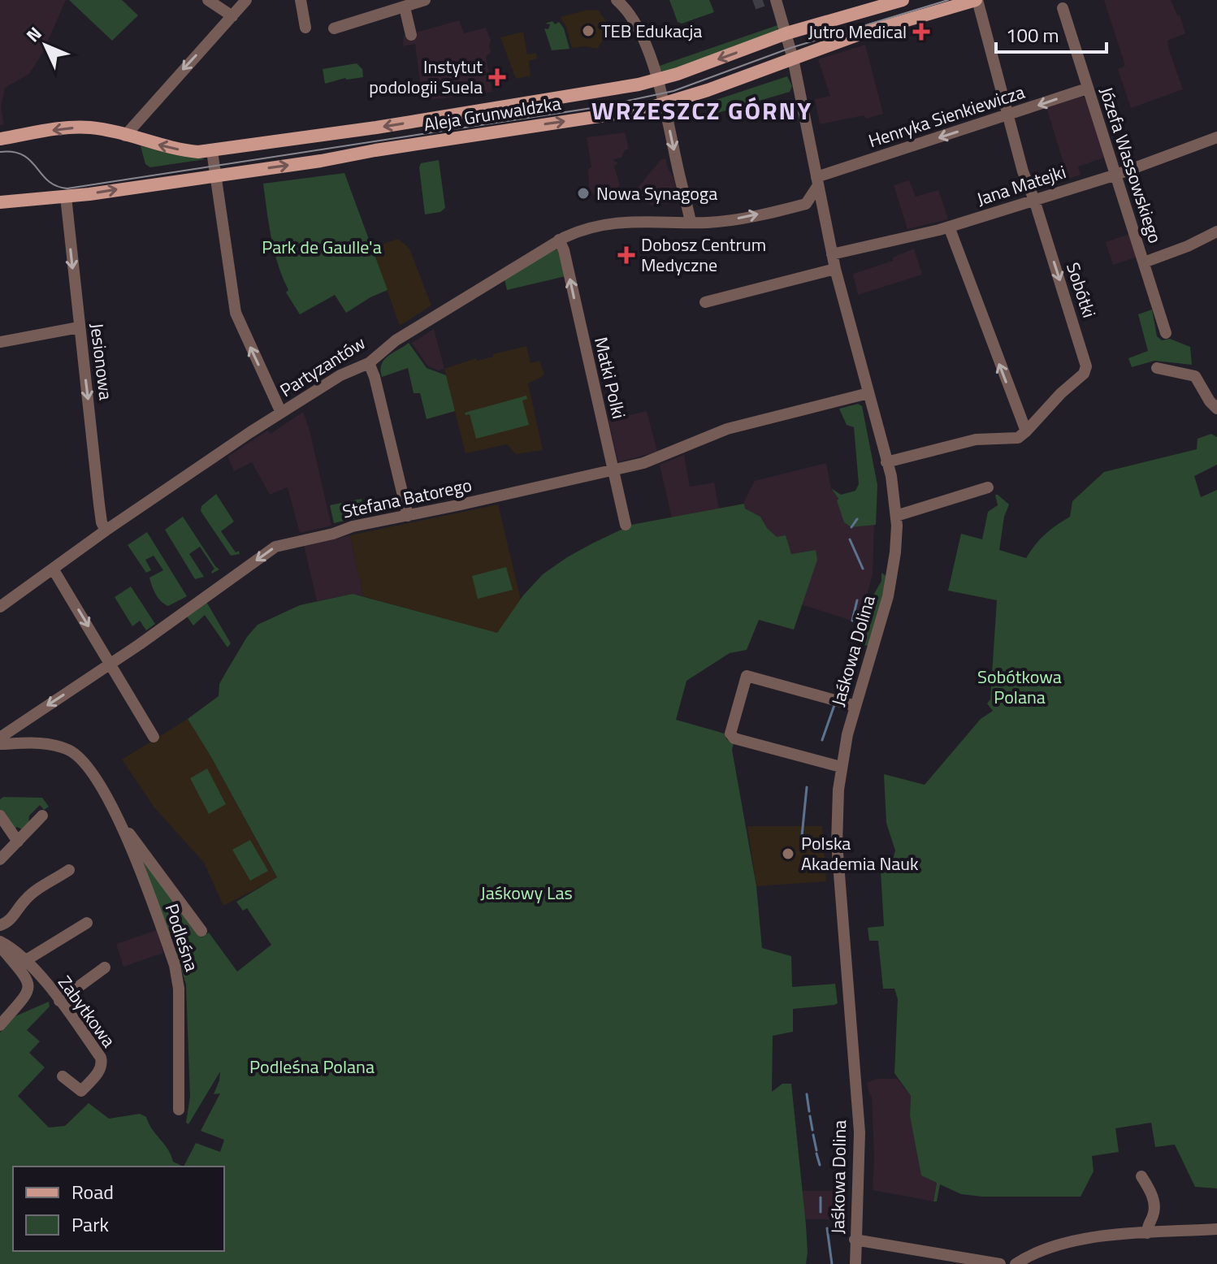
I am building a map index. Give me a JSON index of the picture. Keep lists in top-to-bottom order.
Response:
{
  "streets": {
    "main road": ["Aleja Grunwaldzka"],
    "street": [
      "Henryka Sienkiewicza",
      "Józefa Wassowskiego",
      "Jana Matejki",
      "Sobótki",
      "Jesionowa",
      "Partyzantów",
      "Matki Polki",
      "Stefana Batorego",
      "Jaśkowa Dolina",
      "Podleśna",
      "Zabytkowa"
    ]
  },
  "crossings": [
    ["Aleja Grunwaldzka", "Sobótki"],
    ["Aleja Grunwaldzka", "Jesionowa"],
    ["Aleja Grunwaldzka", "Jaśkowa Dolina"],
    ["Henryka Sienkiewicza", "Józefa Wassowskiego"],
    ["Henryka Sienkiewicza", "Sobótki"],
    ["Henryka Sienkiewicza", "Jaśkowa Dolina"],
    ["Józefa Wassowskiego", "Jana Matejki"],
    ["Jana Matejki", "Sobótki"],
    ["Jana Matejki", "Jaśkowa Dolina"],
    ["Jesionowa", "Partyzantów"],
    ["Partyzantów", "Matki Polki"],
    ["Matki Polki", "Stefana Batorego"],
    ["Stefana Batorego", "Jaśkowa Dolina"]
  ],
  "one_way": [
    "Henryka Sienkiewicza",
    "Jesionowa",
    "Matki Polki",
    "Stefana Batorego"
  ],
  "districts": ["WRZESZCZ GÓRNY"],
  "parks": [
    "Park de Gaulle'a",
    "Sobótkowa Polana",
    "Jaśkowy Las",
    "Podleśna Polana"
  ],
  "places": {
    "other": ["TEB Edukacja", "Nowa Synagoga", "Polska Akademia Nauk"],
    "health": ["Jutro Medical", "Instytut podologii Suela", "Dobosz Centrum Medyczne"]
  },
  "legend": ["Road", "Park"],
  "scale_bar": "100 m",
  "north": "top left"
}
